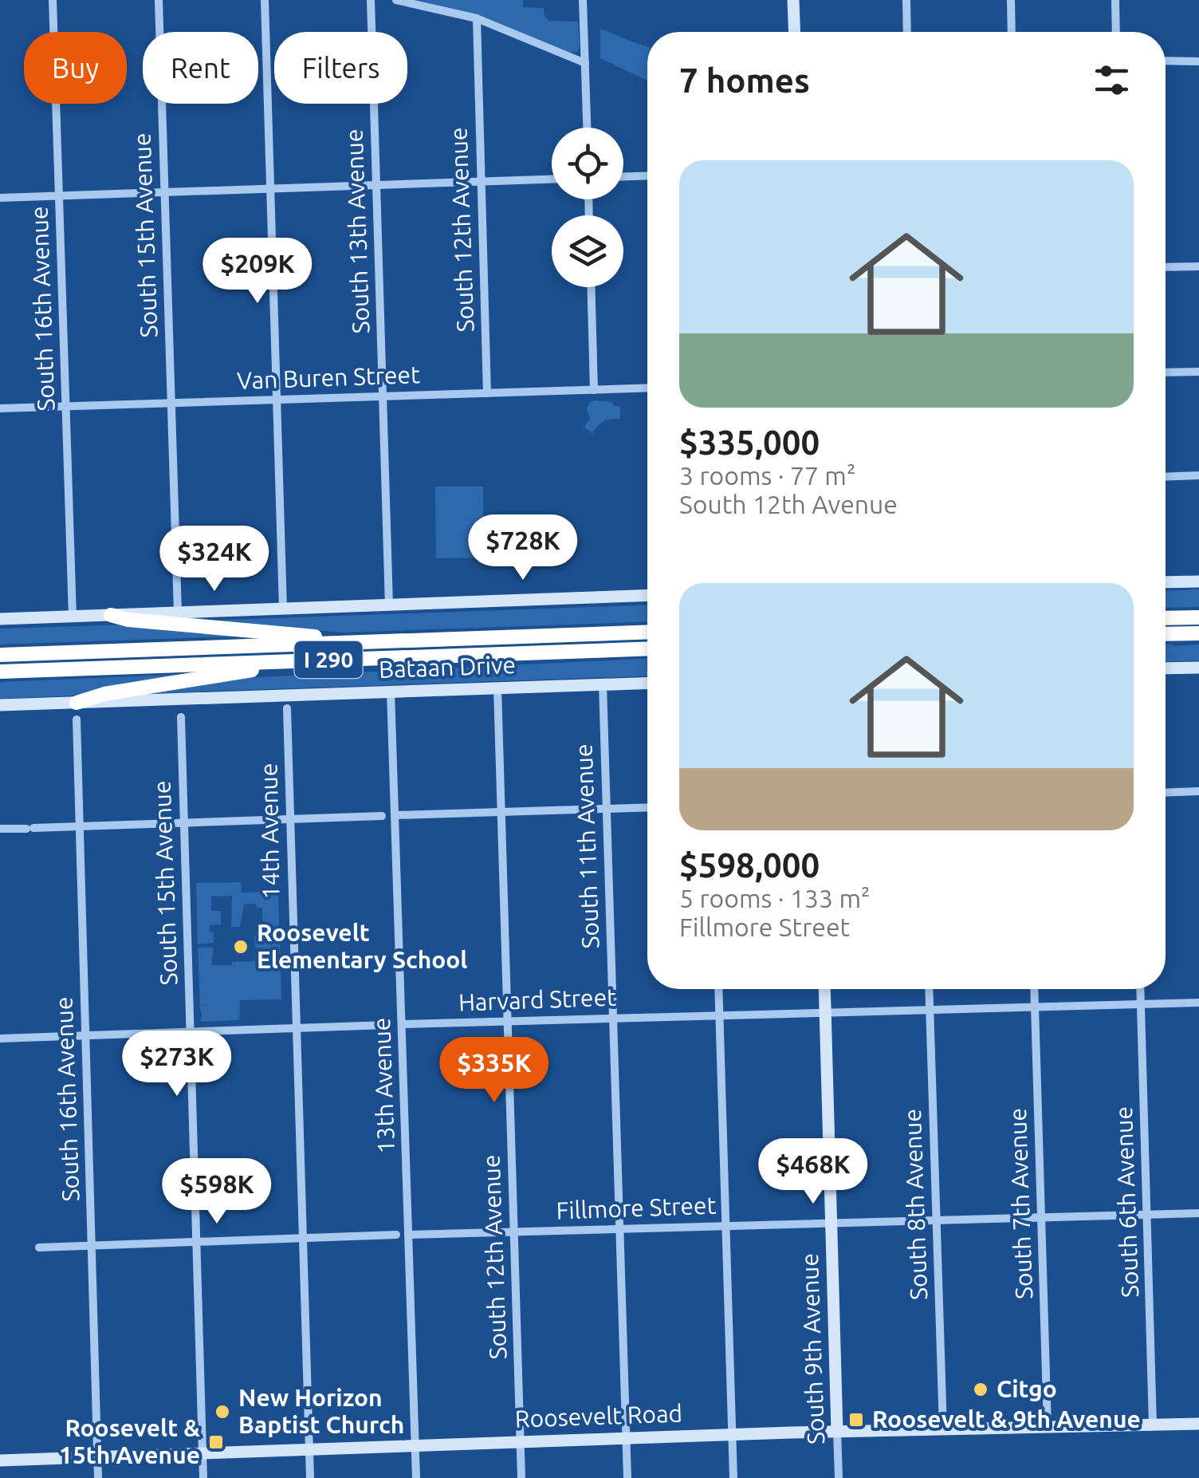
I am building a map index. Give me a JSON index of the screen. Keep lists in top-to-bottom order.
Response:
{
  "streets": {
    "highway": ["I 290"],
    "street": [
      "South 12th Avenue",
      "South 13th Avenue",
      "South 15th Avenue",
      "South 16th Avenue",
      "Van Buren Street",
      "Bataan Drive",
      "14th Avenue",
      "South 11th Avenue",
      "Harvard Street",
      "13th Avenue",
      "South 6th Avenue",
      "South 7th Avenue",
      "South 8th Avenue",
      "Fillmore Street",
      "South 9th Avenue",
      "Roosevelt Road"
    ]
  },
  "crossings": [
    ["South 12th Avenue", "Van Buren Street"],
    ["South 12th Avenue", "Bataan Drive"],
    ["South 12th Avenue", "Harvard Street"],
    ["South 12th Avenue", "Fillmore Street"],
    ["South 12th Avenue", "Roosevelt Road"],
    ["South 13th Avenue", "Van Buren Street"],
    ["South 15th Avenue", "Van Buren Street"],
    ["South 15th Avenue", "Roosevelt Road"],
    ["South 16th Avenue", "Van Buren Street"],
    ["South 16th Avenue", "Roosevelt Road"],
    ["Bataan Drive", "South 11th Avenue"],
    ["Bataan Drive", "13th Avenue"],
    ["14th Avenue", "Roosevelt Road"],
    ["South 11th Avenue", "Harvard Street"],
    ["South 11th Avenue", "Fillmore Street"],
    ["South 11th Avenue", "Roosevelt Road"],
    ["Harvard Street", "13th Avenue"],
    ["Harvard Street", "South 6th Avenue"],
    ["Harvard Street", "South 7th Avenue"],
    ["Harvard Street", "South 8th Avenue"],
    ["Harvard Street", "South 9th Avenue"],
    ["13th Avenue", "Fillmore Street"],
    ["13th Avenue", "Roosevelt Road"],
    ["South 6th Avenue", "Fillmore Street"],
    ["South 6th Avenue", "Roosevelt Road"],
    ["South 7th Avenue", "Fillmore Street"],
    ["South 7th Avenue", "Roosevelt Road"],
    ["South 8th Avenue", "Fillmore Street"],
    ["South 8th Avenue", "Roosevelt Road"],
    ["Fillmore Street", "South 9th Avenue"],
    ["South 9th Avenue", "Roosevelt Road"]
  ],
  "places": {
    "other": ["Roosevelt Elementary School", "Citgo", "New Horizon Baptist Church"],
    "transit": ["Roosevelt & 9th Avenue", "Roosevelt & 15th Avenue"]
  },
  "page": {
    "chip": ["Buy", "Rent", "Filters"],
    "heading": "7 homes",
    "list": [
      {
        "name": "$335,000",
        "note": "3 rooms · 77 m² · South 12th Avenue"
      },
      {
        "name": "$598,000",
        "note": "5 rooms · 133 m² · Fillmore Street"
      }
    ],
    "price": [
      "$209K",
      "$728K",
      "$324K",
      "$273K",
      "$335K",
      "$468K",
      "$598K"
    ]
  }
}
